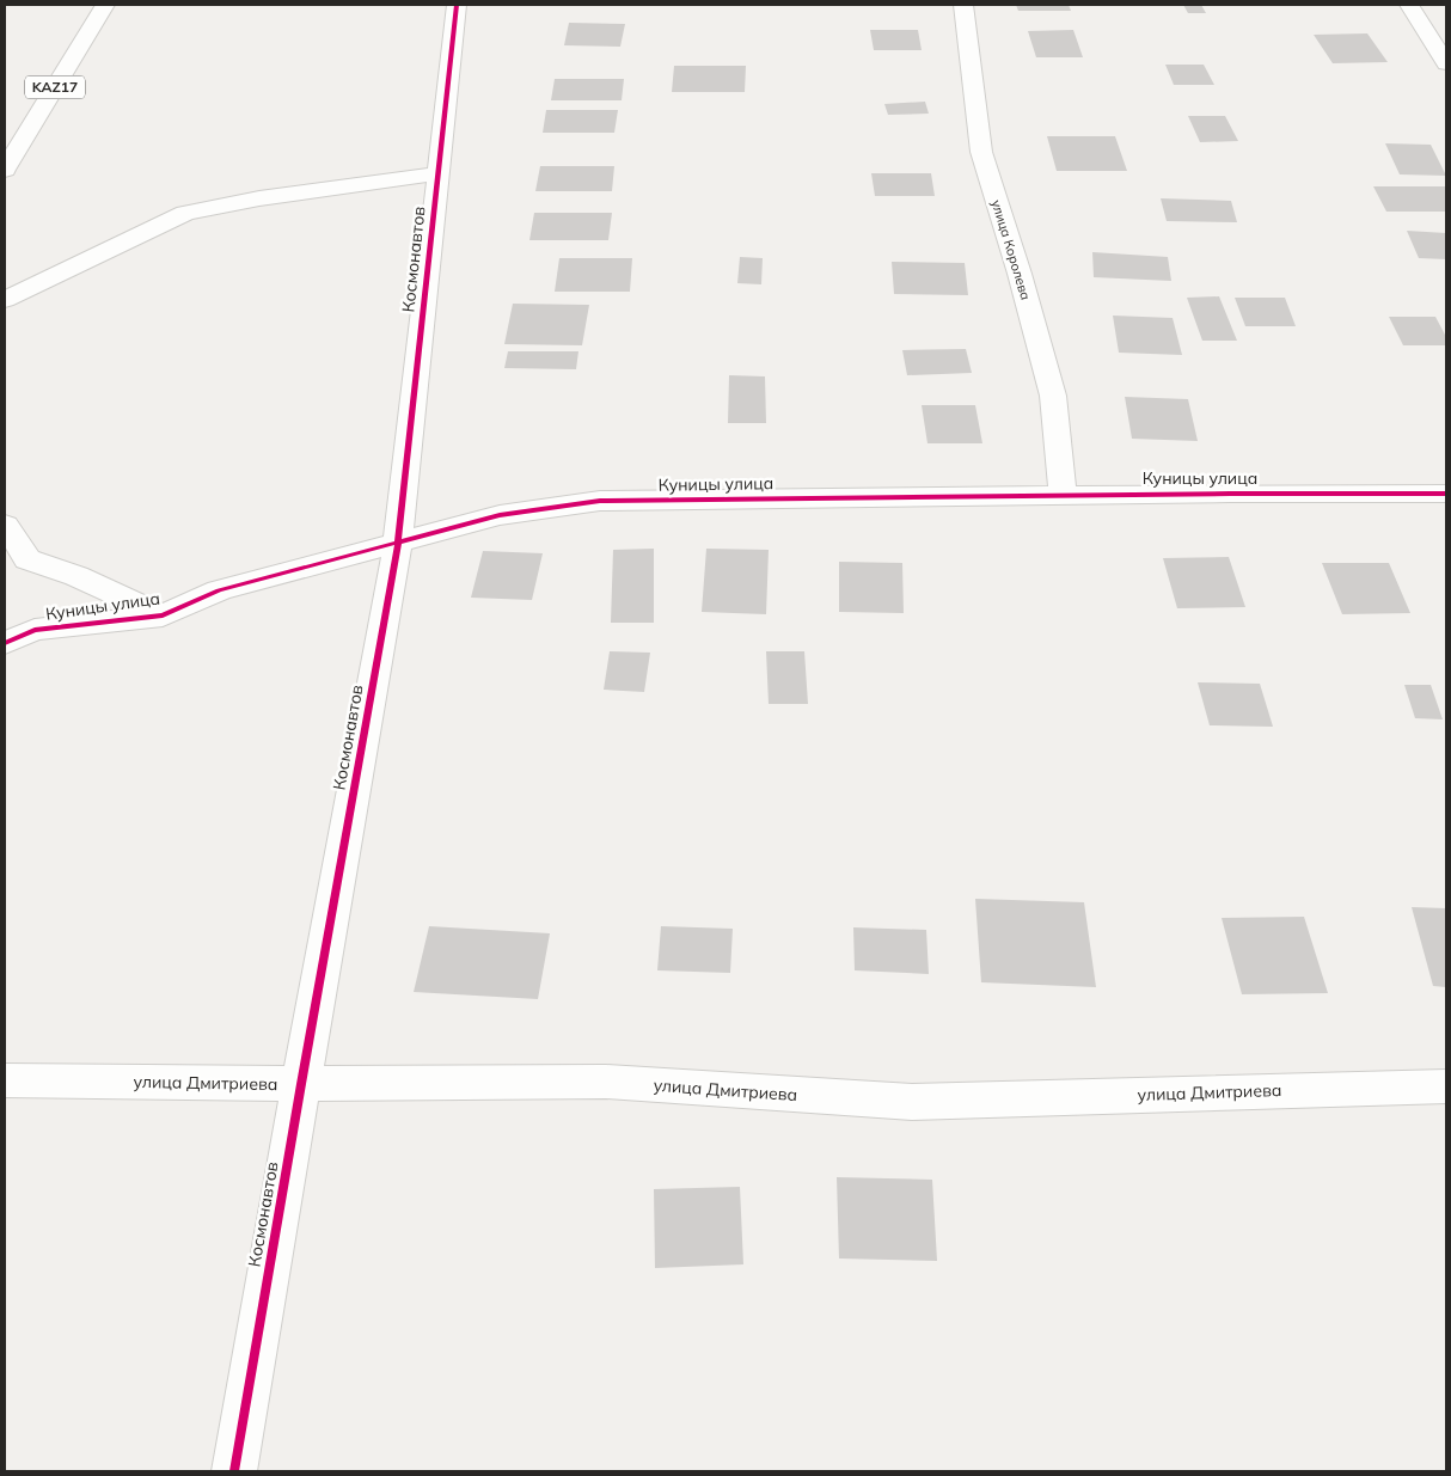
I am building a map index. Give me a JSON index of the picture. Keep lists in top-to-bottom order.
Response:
{
  "streets": {
    "street": [
      "KAZ17",
      "улица Королева",
      "Космонавтов",
      "Куницы улица",
      "улица Дмитриева"
    ]
  },
  "crossings": [
    ["улица Королева", "Куницы улица"],
    ["Космонавтов", "Куницы улица"],
    ["Космонавтов", "улица Дмитриева"]
  ]
}
